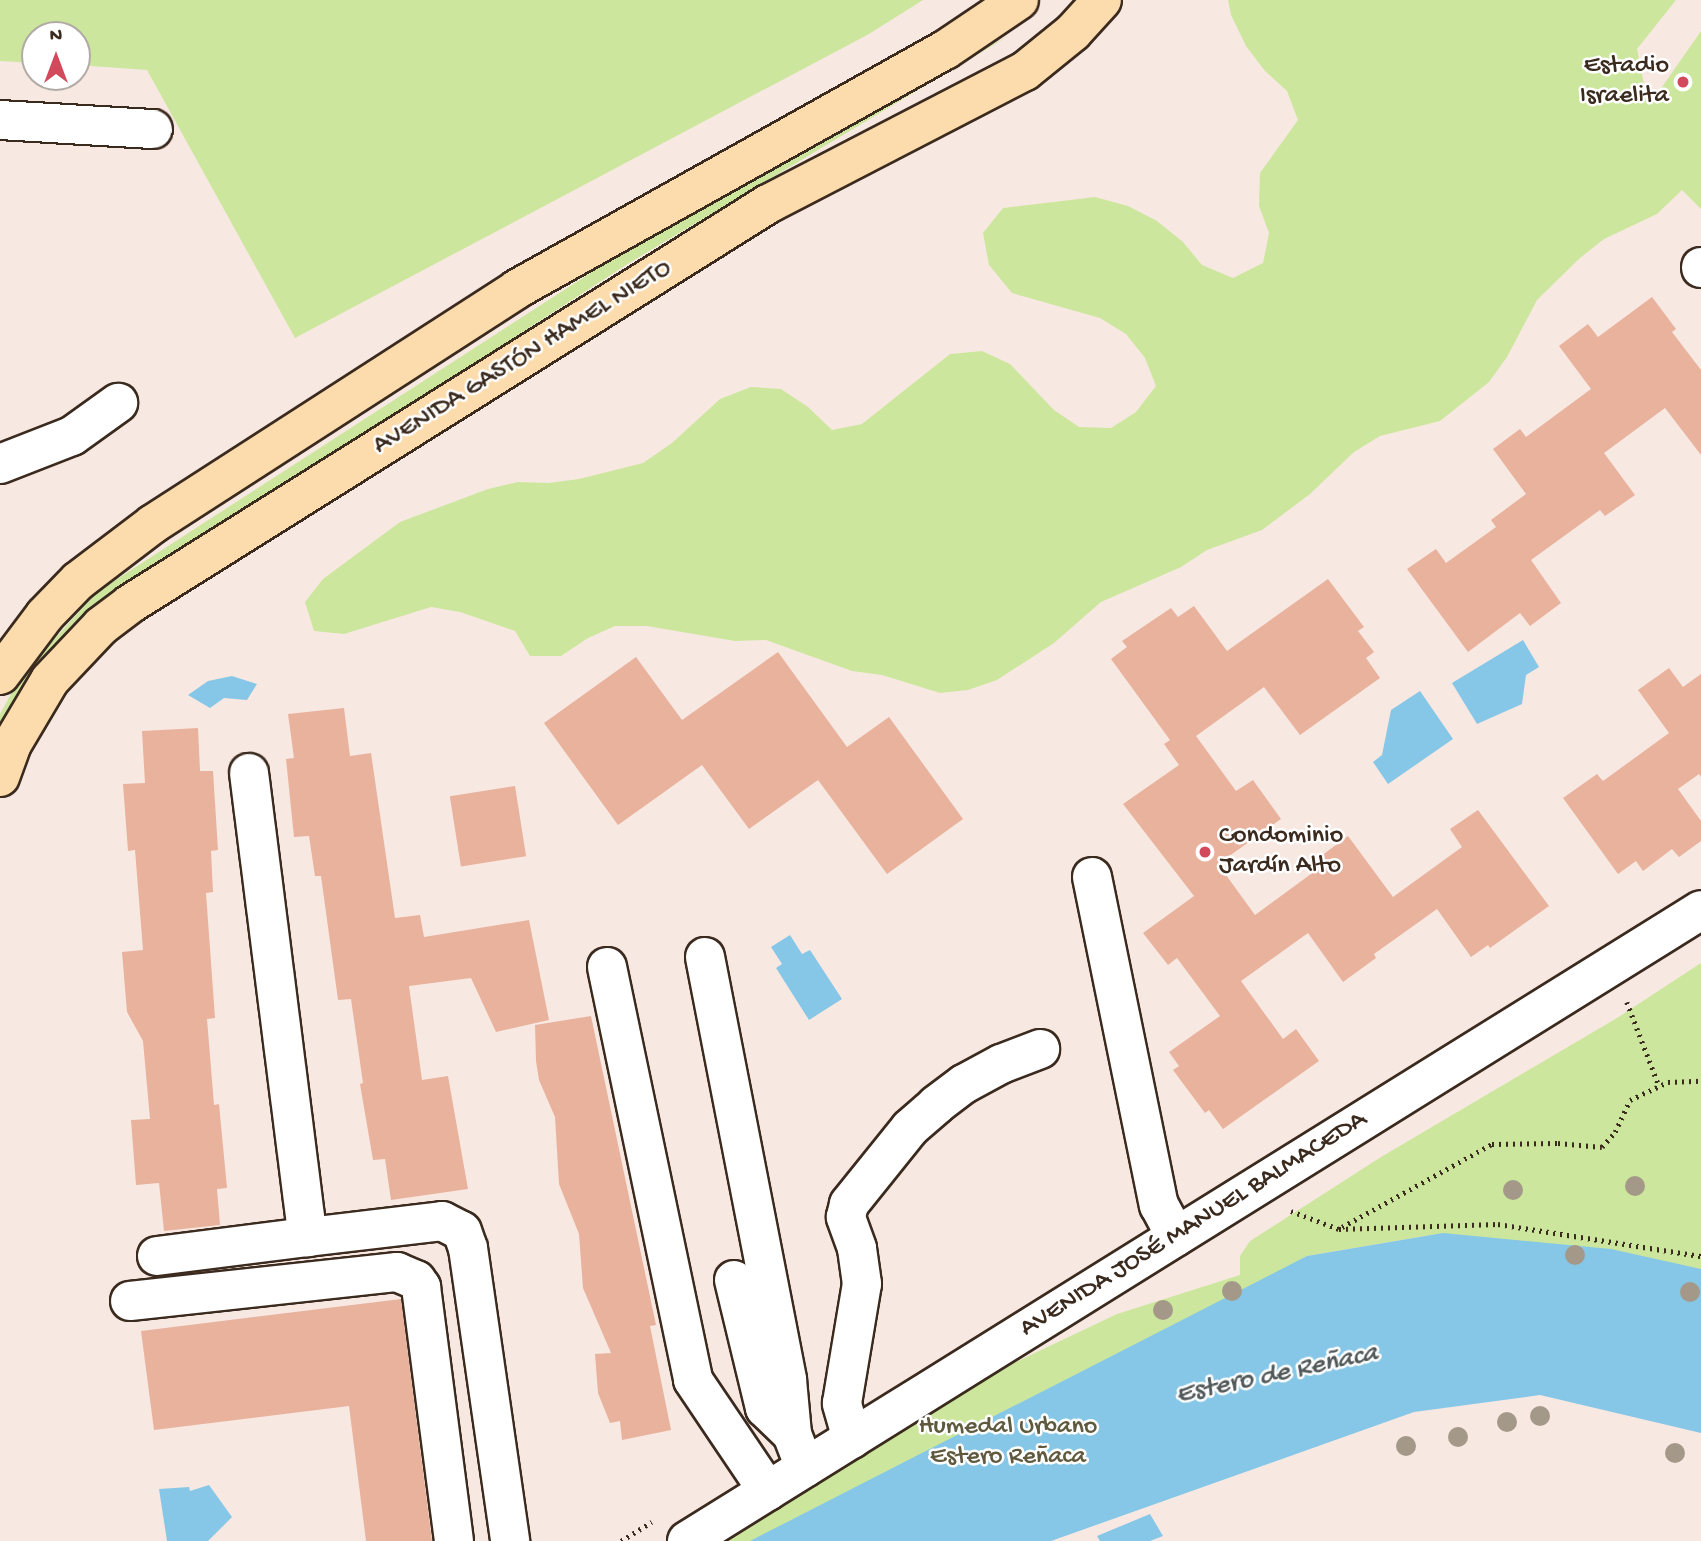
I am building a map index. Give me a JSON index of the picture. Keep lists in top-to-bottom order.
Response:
{
  "streets": {
    "main road": ["AVENIDA GASTÓN HAMEL NIETO"],
    "street": ["AVENIDA JOSÉ MANUEL BALMACEDA"]
  },
  "water": ["Estero de Reñaca"],
  "parks": ["Humedal Urbano Estero Reñaca"],
  "places": ["Estadio Israelita", "Condominio Jardín Alto"],
  "north": "top"
}
